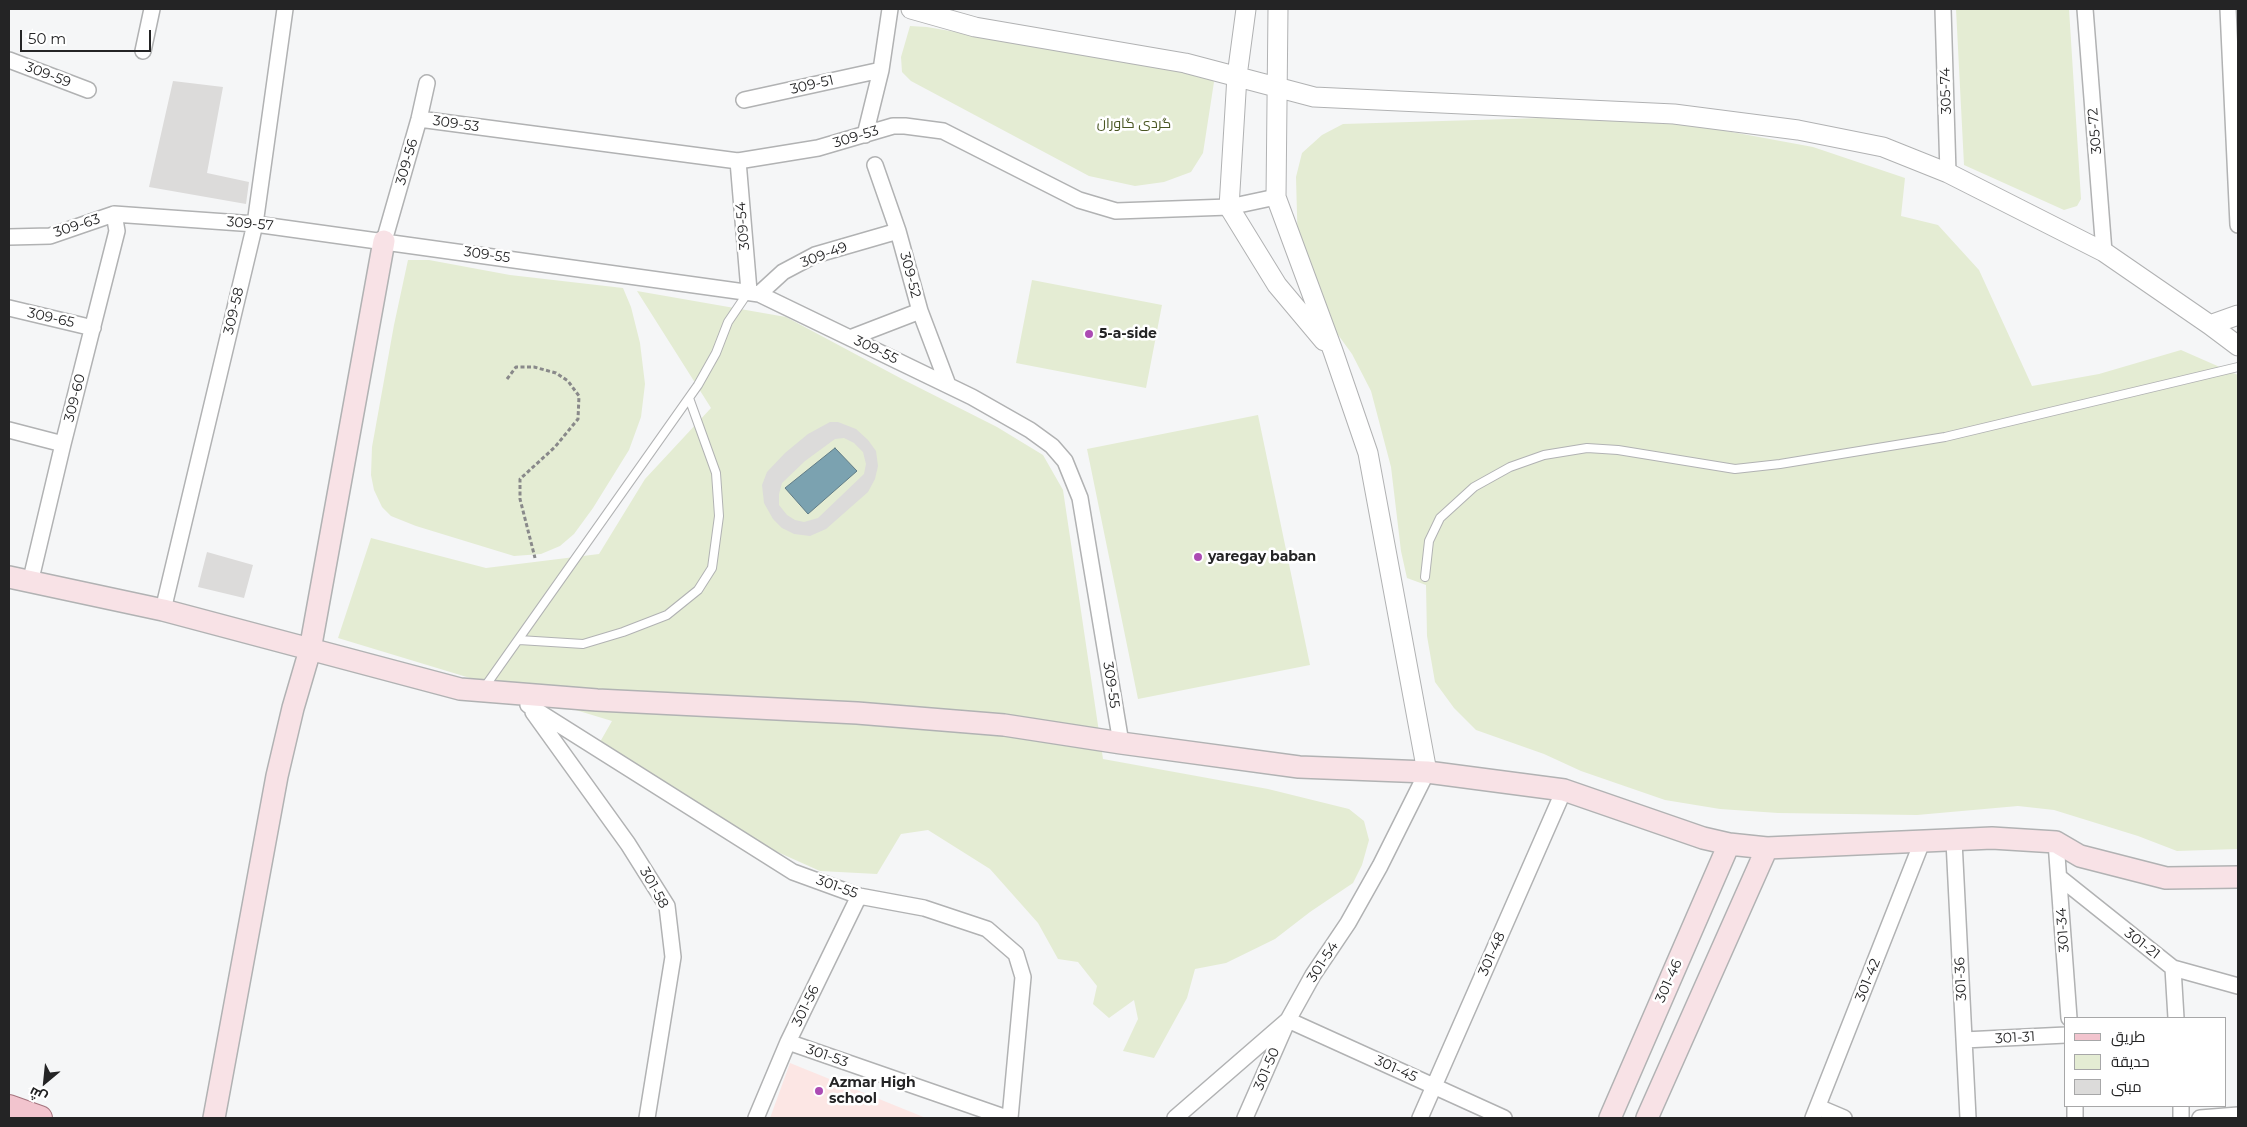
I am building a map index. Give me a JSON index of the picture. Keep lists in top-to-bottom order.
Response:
{
  "streets": {
    "main road": ["301-46"],
    "street": [
      "309-59",
      "309-51",
      "305-74",
      "309-53",
      "305-72",
      "309-56",
      "309-57",
      "309-63",
      "309-54",
      "309-55",
      "309-49",
      "309-52",
      "309-58",
      "309-65",
      "309-60",
      "301-55",
      "301-58",
      "301-34",
      "301-21",
      "301-48",
      "301-54",
      "301-36",
      "301-42",
      "301-56",
      "301-31",
      "301-53",
      "301-50",
      "301-45"
    ]
  },
  "crossings": [
    ["309-53", "309-56"],
    ["309-53", "309-54"],
    ["309-56", "309-57"],
    ["309-56", "309-55"],
    ["309-57", "309-63"],
    ["309-57", "309-55"],
    ["309-57", "309-58"],
    ["309-57", "309-60"],
    ["309-63", "309-60"],
    ["309-54", "309-55"],
    ["309-54", "309-49"],
    ["309-55", "309-49"],
    ["309-55", "309-52"],
    ["309-49", "309-52"],
    ["309-65", "309-60"],
    ["301-55", "301-58"],
    ["301-55", "301-56"],
    ["301-55", "301-53"],
    ["301-34", "301-21"],
    ["301-48", "301-45"],
    ["301-54", "301-50"],
    ["301-54", "301-45"],
    ["301-36", "301-31"],
    ["301-56", "301-53"],
    ["301-50", "301-45"]
  ],
  "parks": ["گردی گاوران"],
  "places": ["5-a-side", "yaregay baban", "Azmar High school"],
  "legend": ["طريق", "حديقة", "مبنى"],
  "scale_bar": "50 m",
  "north": "bottom left"
}
